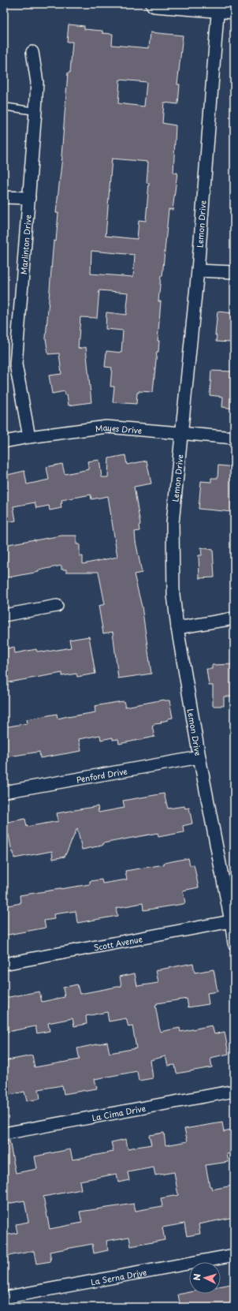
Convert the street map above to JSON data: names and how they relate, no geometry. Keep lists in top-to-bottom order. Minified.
{"streets":{"street":["Lemon Drive","Marlinton Drive","Mayes Drive","Penford Drive","Scott Avenue","La Cima Drive","La Serna Drive"]},"crossings":[["Lemon Drive","Mayes Drive"],["Lemon Drive","Penford Drive"],["Lemon Drive","Scott Avenue"],["Marlinton Drive","Mayes Drive"]],"north":"left"}
